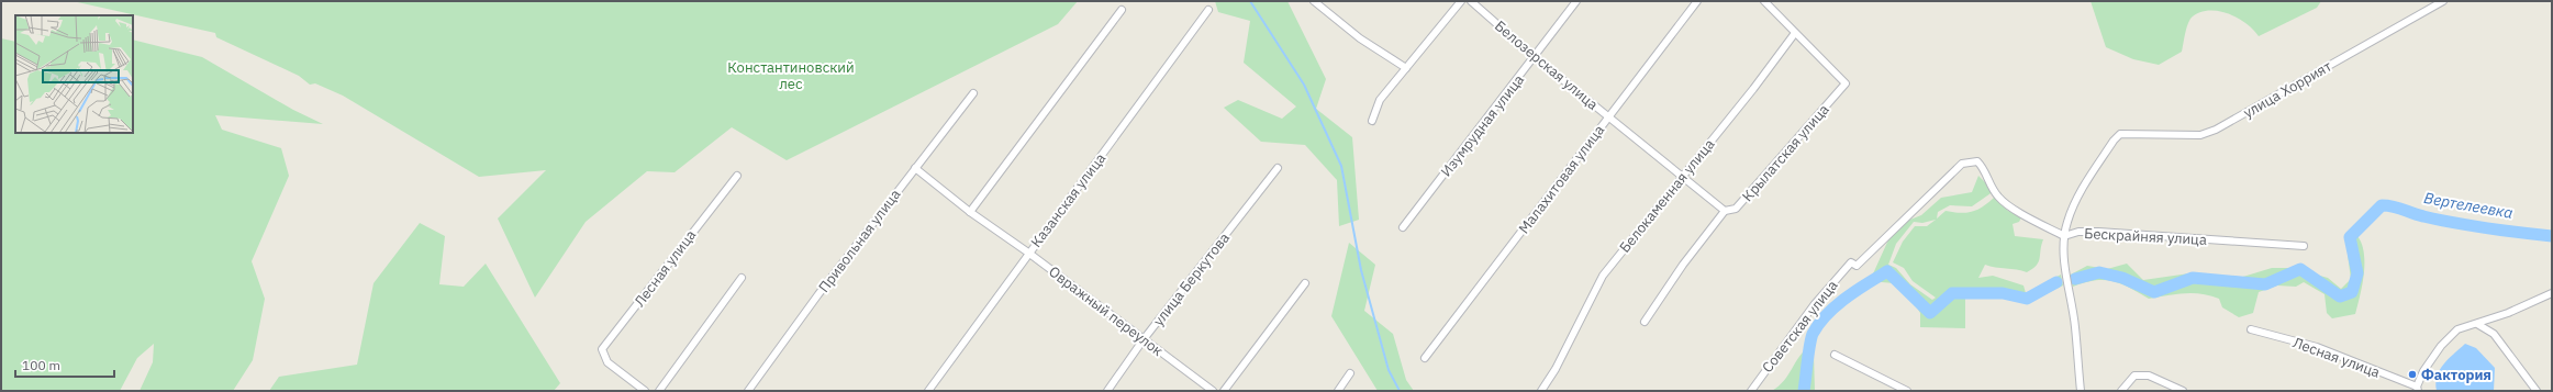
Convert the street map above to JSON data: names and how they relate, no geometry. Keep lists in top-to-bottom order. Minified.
{"streets":{"street":["Белозерская улица","улица Хоррият","Изумрудная улица","Крылатская улица","Малахитовая улица","Белокаменная улица","Казанская улица","Бескрайняя улица","Привольная улица","Лесная улица","улица Беркутова","Овражный переулок","Советская улица"]},"crossings":[["Белозерская улица","Изумрудная улица"],["Белозерская улица","Крылатская улица"],["Белозерская улица","Малахитовая улица"],["Белозерская улица","Белокаменная улица"],["улица Хоррият","Бескрайняя улица"],["Крылатская улица","Белокаменная улица"],["Казанская улица","Овражный переулок"],["Бескрайняя улица","Советская улица"],["Привольная улица","Овражный переулок"],["улица Беркутова","Овражный переулок"]],"water":["Вертелеевка"],"parks":["Константиновский лес"],"places":["Фактория"],"scale_bar":"100 m"}
